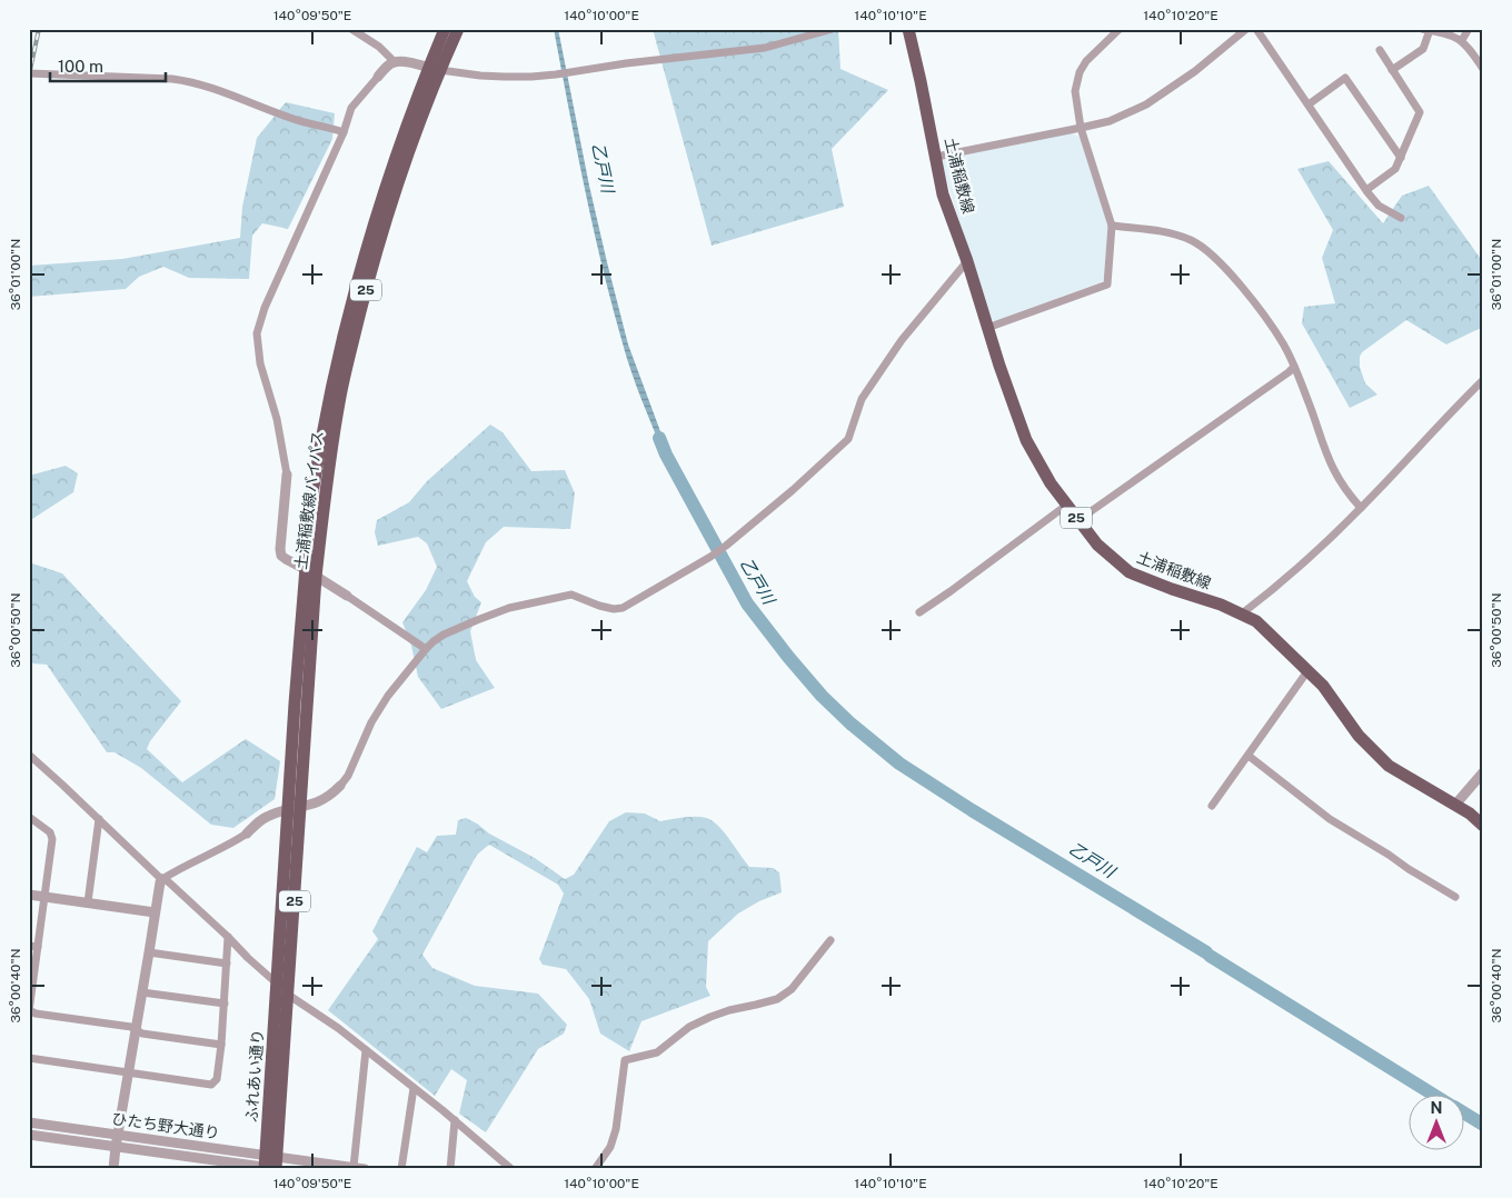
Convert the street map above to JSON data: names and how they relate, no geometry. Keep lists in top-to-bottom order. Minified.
{"streets":{"main road":["土浦稲敷線","25","土浦稲敷線バイパス","ふれあい通り"],"street":["ひたち野大通り"]},"crossings":[["土浦稲敷線バイパス","ふれあい通り"],["ふれあい通り","ひたち野大通り"]],"water":["乙戸川"],"scale_bar":"100 m","north":"top","coordinates":["140°09'50\"E","140°10'00\"E","140°10'10\"E","140°10'20\"E","36°01'00\"N","36°00'50\"N","36°00'40\"N"]}
